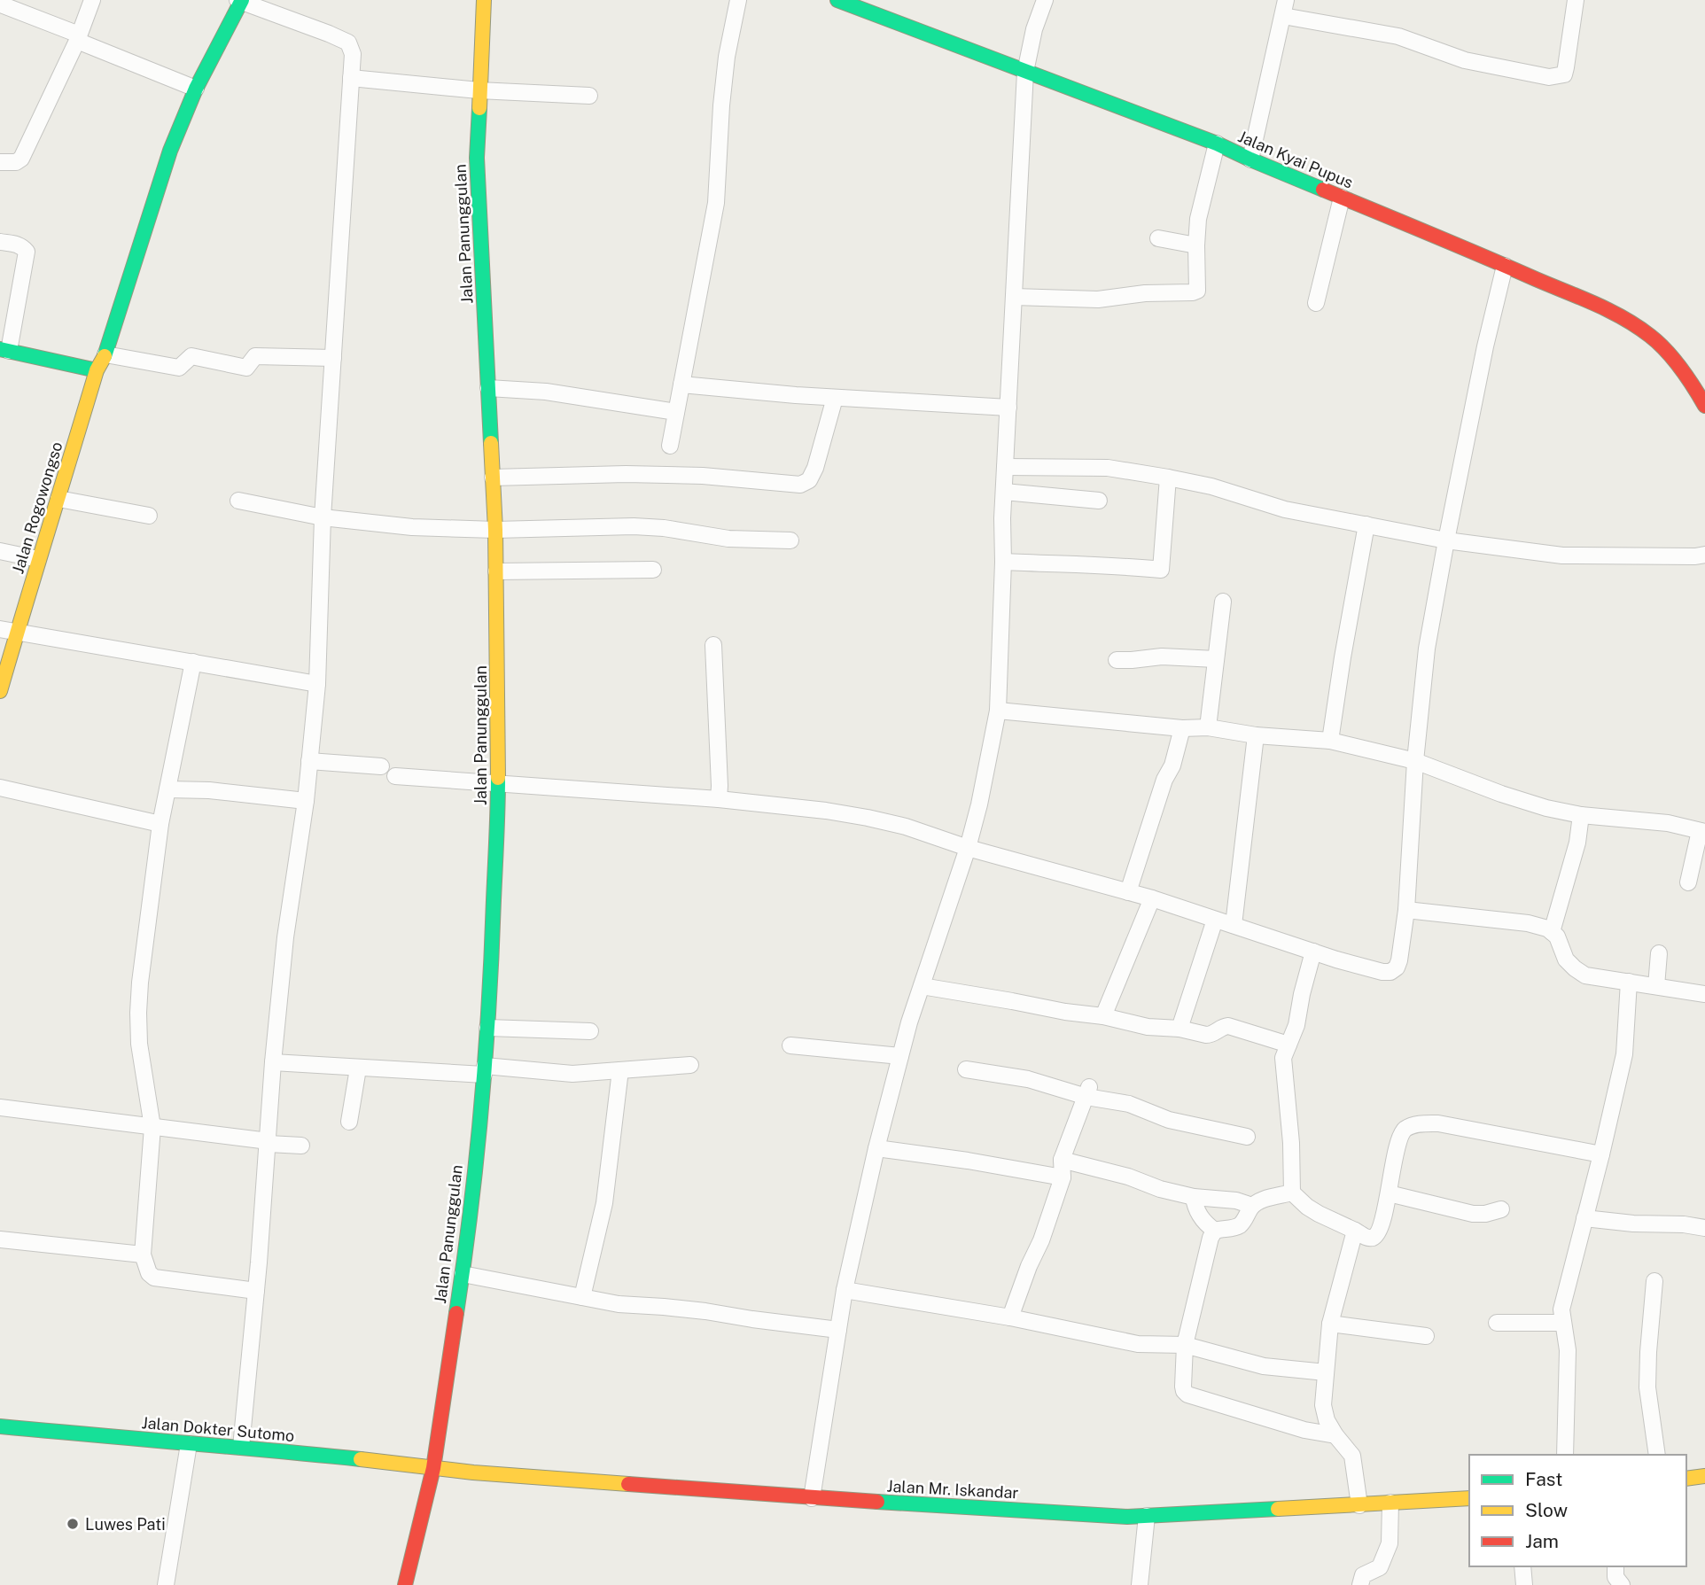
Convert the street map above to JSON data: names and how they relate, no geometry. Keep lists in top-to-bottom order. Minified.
{"streets":{"main road":["Jalan Kyai Pupus","Jalan Panunggulan","Jalan Rogowongso","Jalan Dokter Sutomo","Jalan Mr. Iskandar"]},"crossings":[["Jalan Panunggulan","Jalan Dokter Sutomo"],["Jalan Panunggulan","Jalan Mr. Iskandar"],["Jalan Dokter Sutomo","Jalan Mr. Iskandar"]],"places":["Luwes Pati"],"legend":["Fast","Slow","Jam"]}
